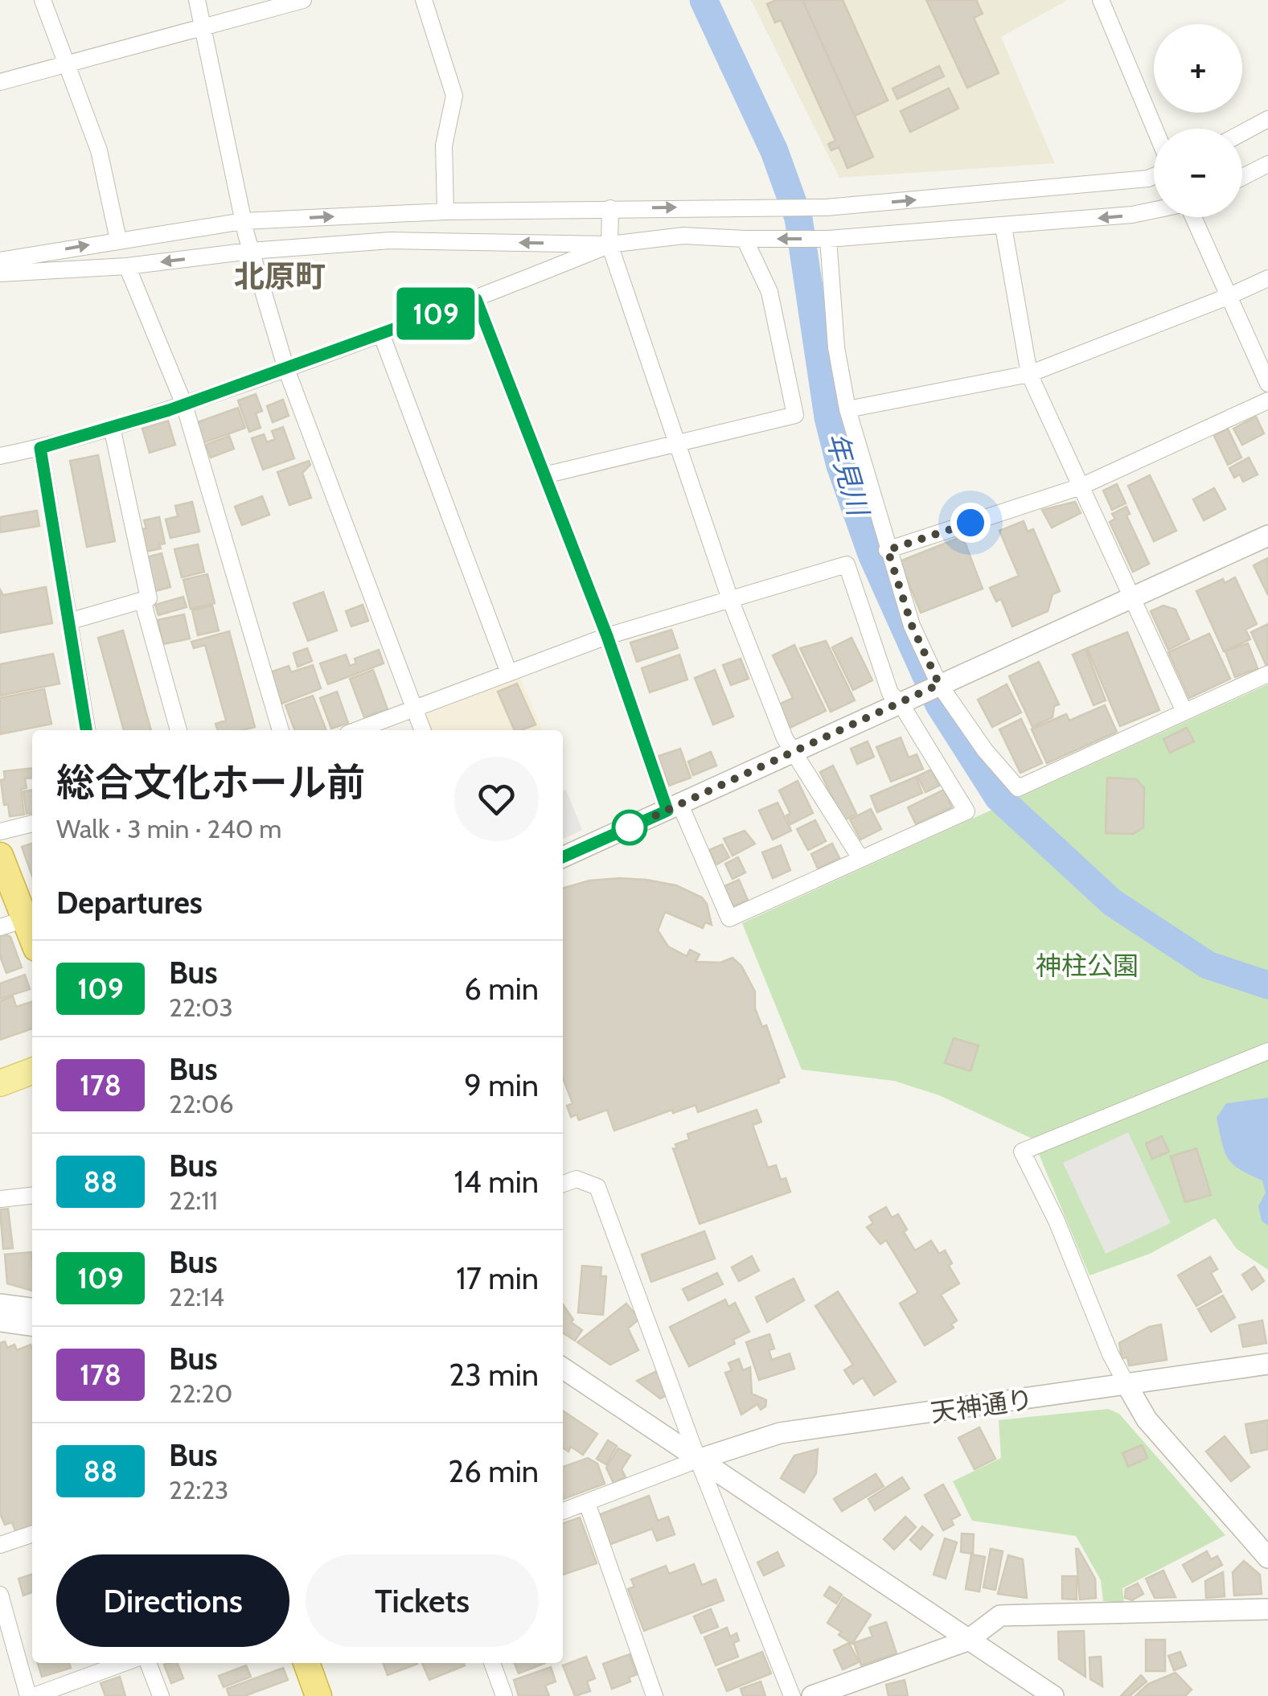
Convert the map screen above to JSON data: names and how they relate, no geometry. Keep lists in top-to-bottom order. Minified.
{"streets":{"street":["天神通り"]},"districts":["北原町"],"water":["年見川"],"parks":["神柱公園"],"lines":["bus line 109"],"page":{"on_map":"109","map_buttons":["+","−"],"heading":[["総合文化ホール前","Walk · 3 min · 240 m"],"Departures"],"list":[{"mark":"109","name":"Bus","note":"22:03","value":"6 min"},{"mark":"178","name":"Bus","note":"22:06","value":"9 min"},{"mark":"88","name":"Bus","note":"22:11","value":"14 min"},{"mark":"109","name":"Bus","note":"22:14","value":"17 min"},{"mark":"178","name":"Bus","note":"22:20","value":"23 min"},{"mark":"88","name":"Bus","note":"22:23","value":"26 min"}],"buttons":["Directions","Tickets"]}}
